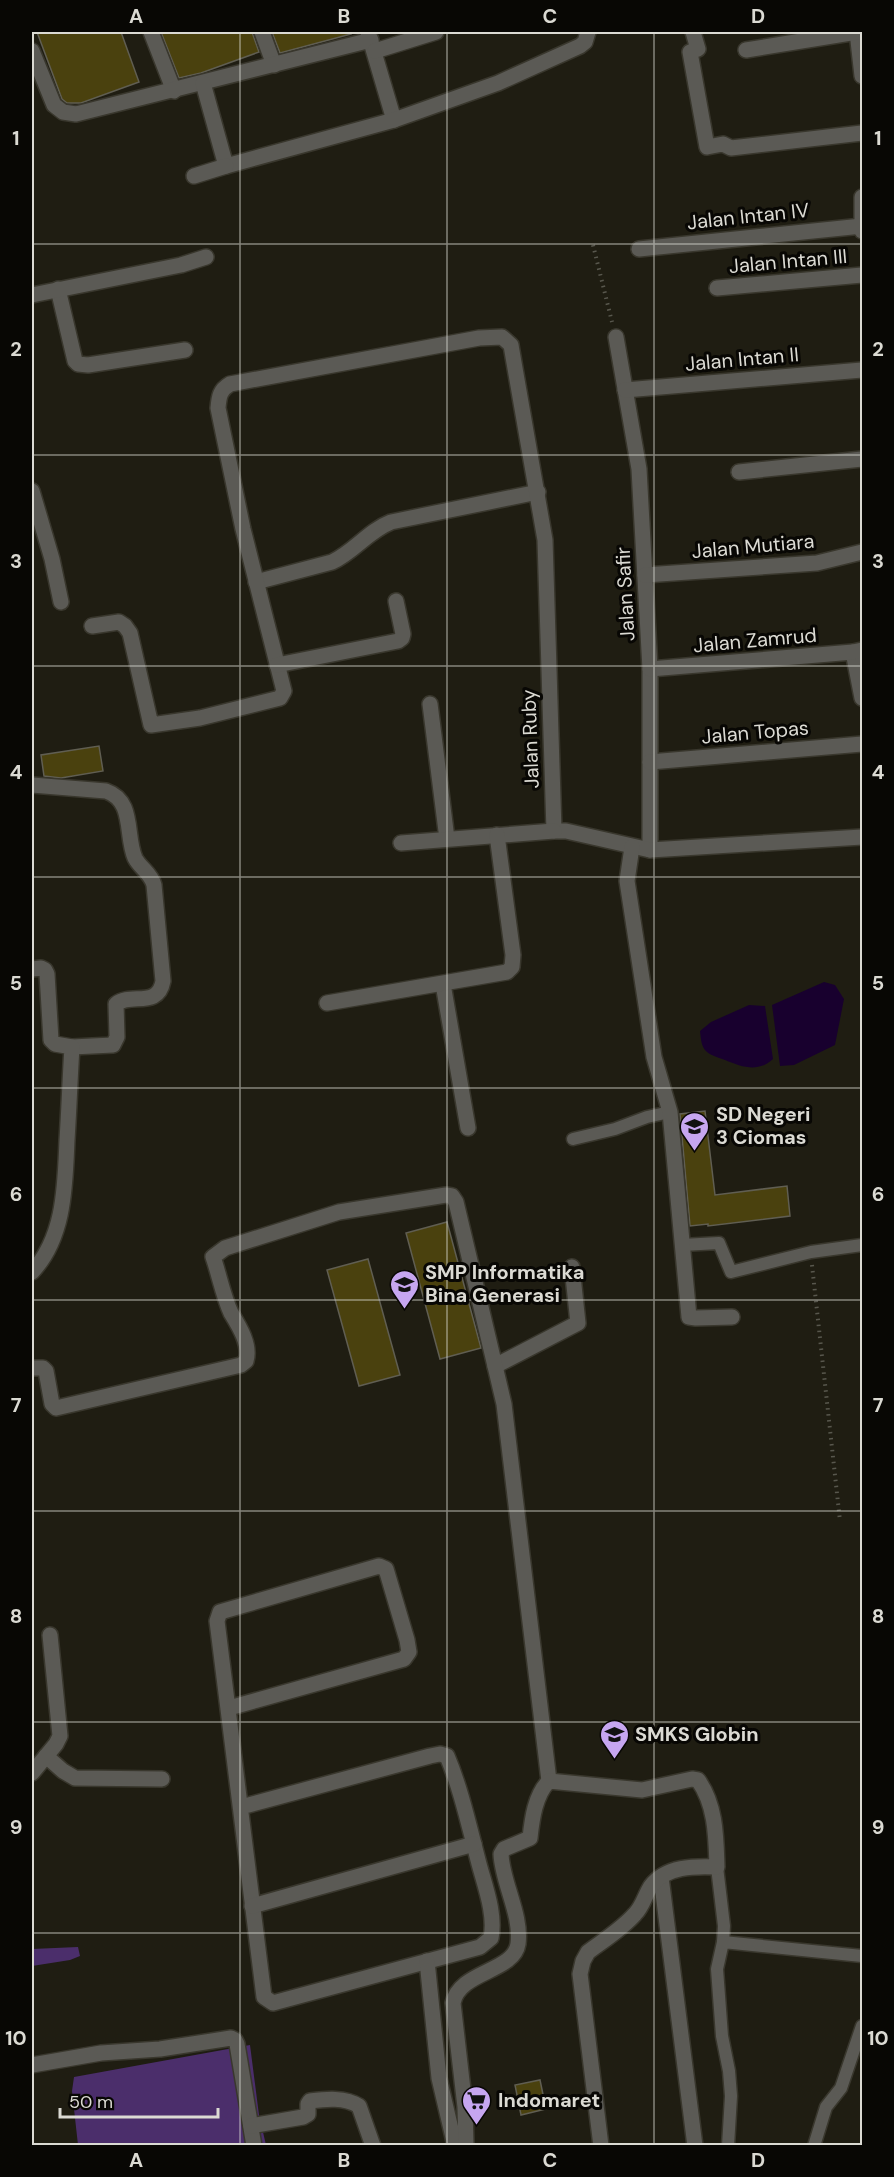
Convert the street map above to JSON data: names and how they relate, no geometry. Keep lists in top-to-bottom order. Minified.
{"streets":{"street":["Jalan Intan IV","Jalan Intan III","Jalan Intan II","Jalan Mutiara","Jalan Safir","Jalan Zamrud","Jalan Topas","Jalan Ruby"]},"crossings":[["Jalan Intan II","Jalan Safir"],["Jalan Mutiara","Jalan Safir"],["Jalan Safir","Jalan Zamrud"],["Jalan Safir","Jalan Topas"]],"places":{"school or university":["SD Negeri 3 Ciomas","SMP Informatika Bina Generasi","SMKS Globin"],"supermarket":["Indomaret"]},"scale_bar":"50 m","grid":{"columns":["A","B","C","D"],"rows":["1","2","3","4","5","6","7","8","9","10"]}}
